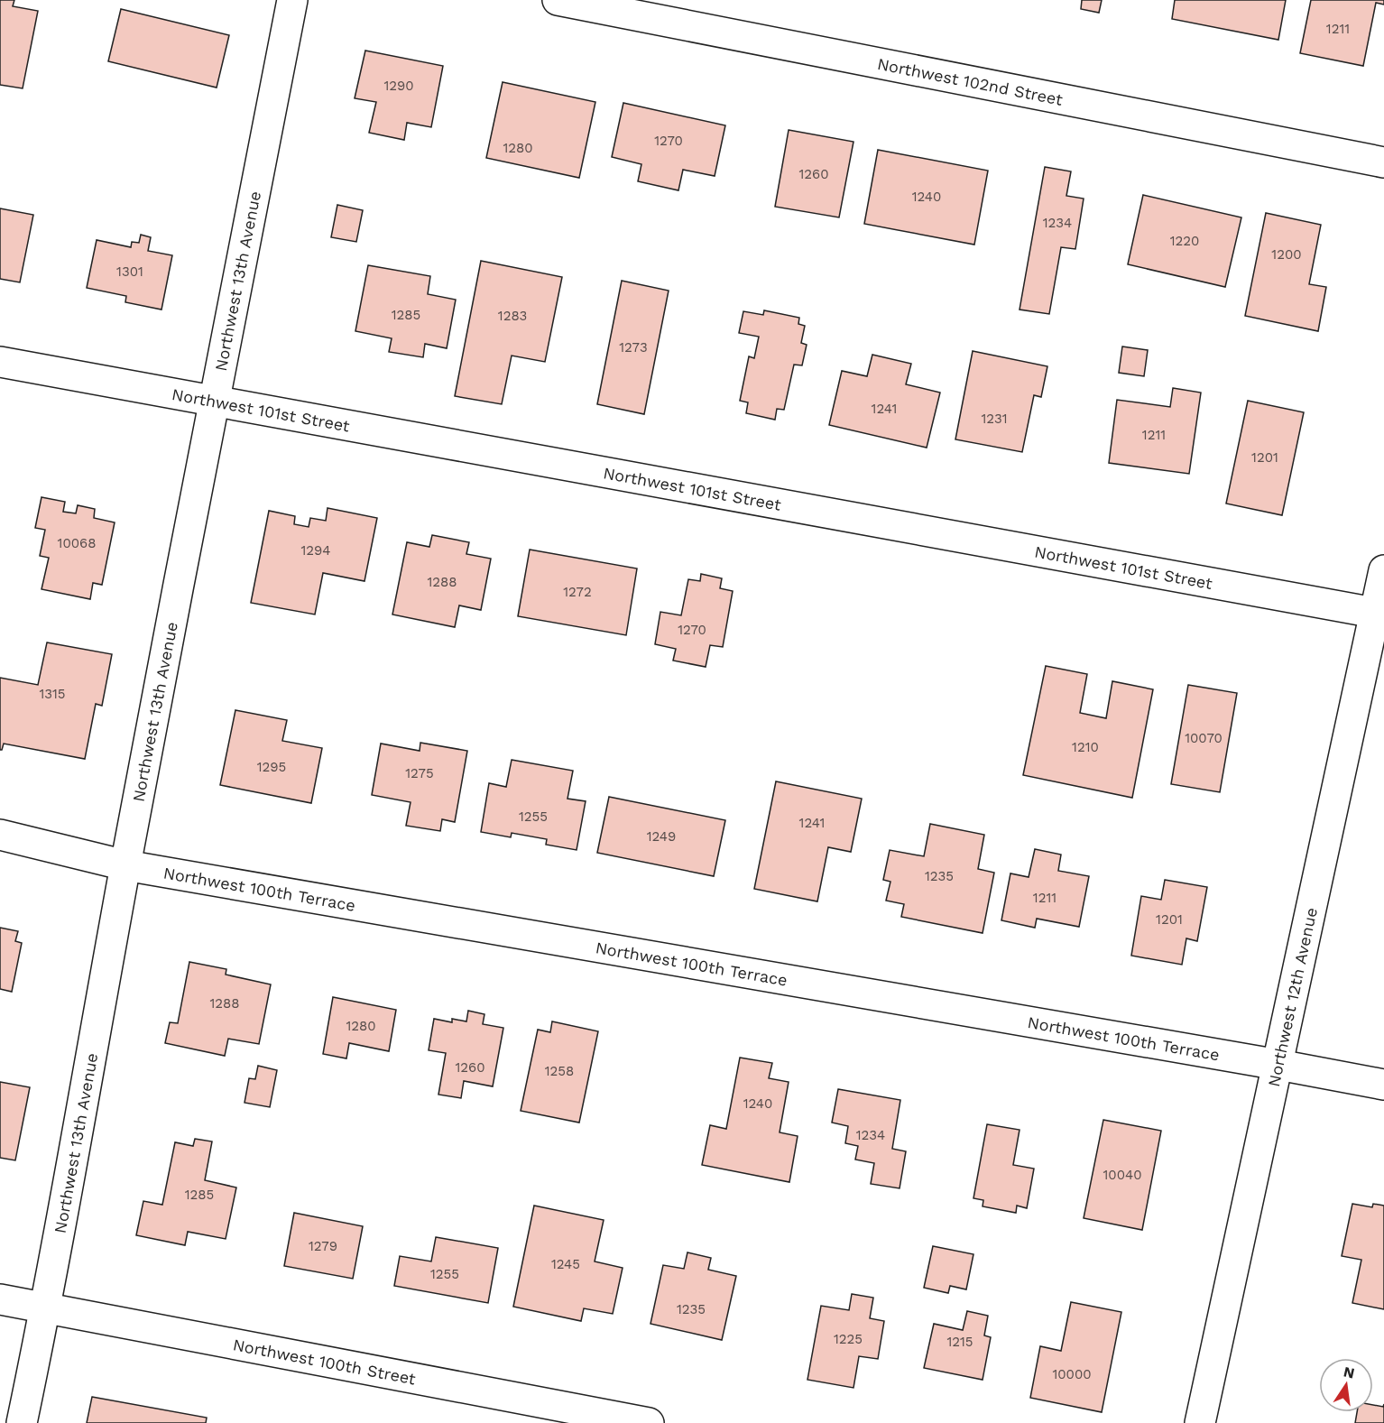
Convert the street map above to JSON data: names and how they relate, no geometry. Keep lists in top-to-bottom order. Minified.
{"streets":{"street":["Northwest 102nd Street","Northwest 13th Avenue","Northwest 101st Street","Northwest 100th Terrace","Northwest 12th Avenue","Northwest 100th Street"]},"crossings":[["Northwest 13th Avenue","Northwest 101st Street"],["Northwest 13th Avenue","Northwest 100th Terrace"],["Northwest 13th Avenue","Northwest 100th Street"],["Northwest 101st Street","Northwest 12th Avenue"],["Northwest 100th Terrace","Northwest 12th Avenue"]],"house_numbers":["1211","1290","1270","1280","1260","1240","1234","1220","1200","1301","1285","1283","1273","1241","1231","1211","1201","10068","1294","1288","1272","1270","1315","10070","1210","1295","1275","1255","1241","1249","1235","1211","1201","1288","1280","1260","1258","1240","1234","10040","1285","1279","1245","1255","1235","1225","1215","10000"],"north":"top"}
